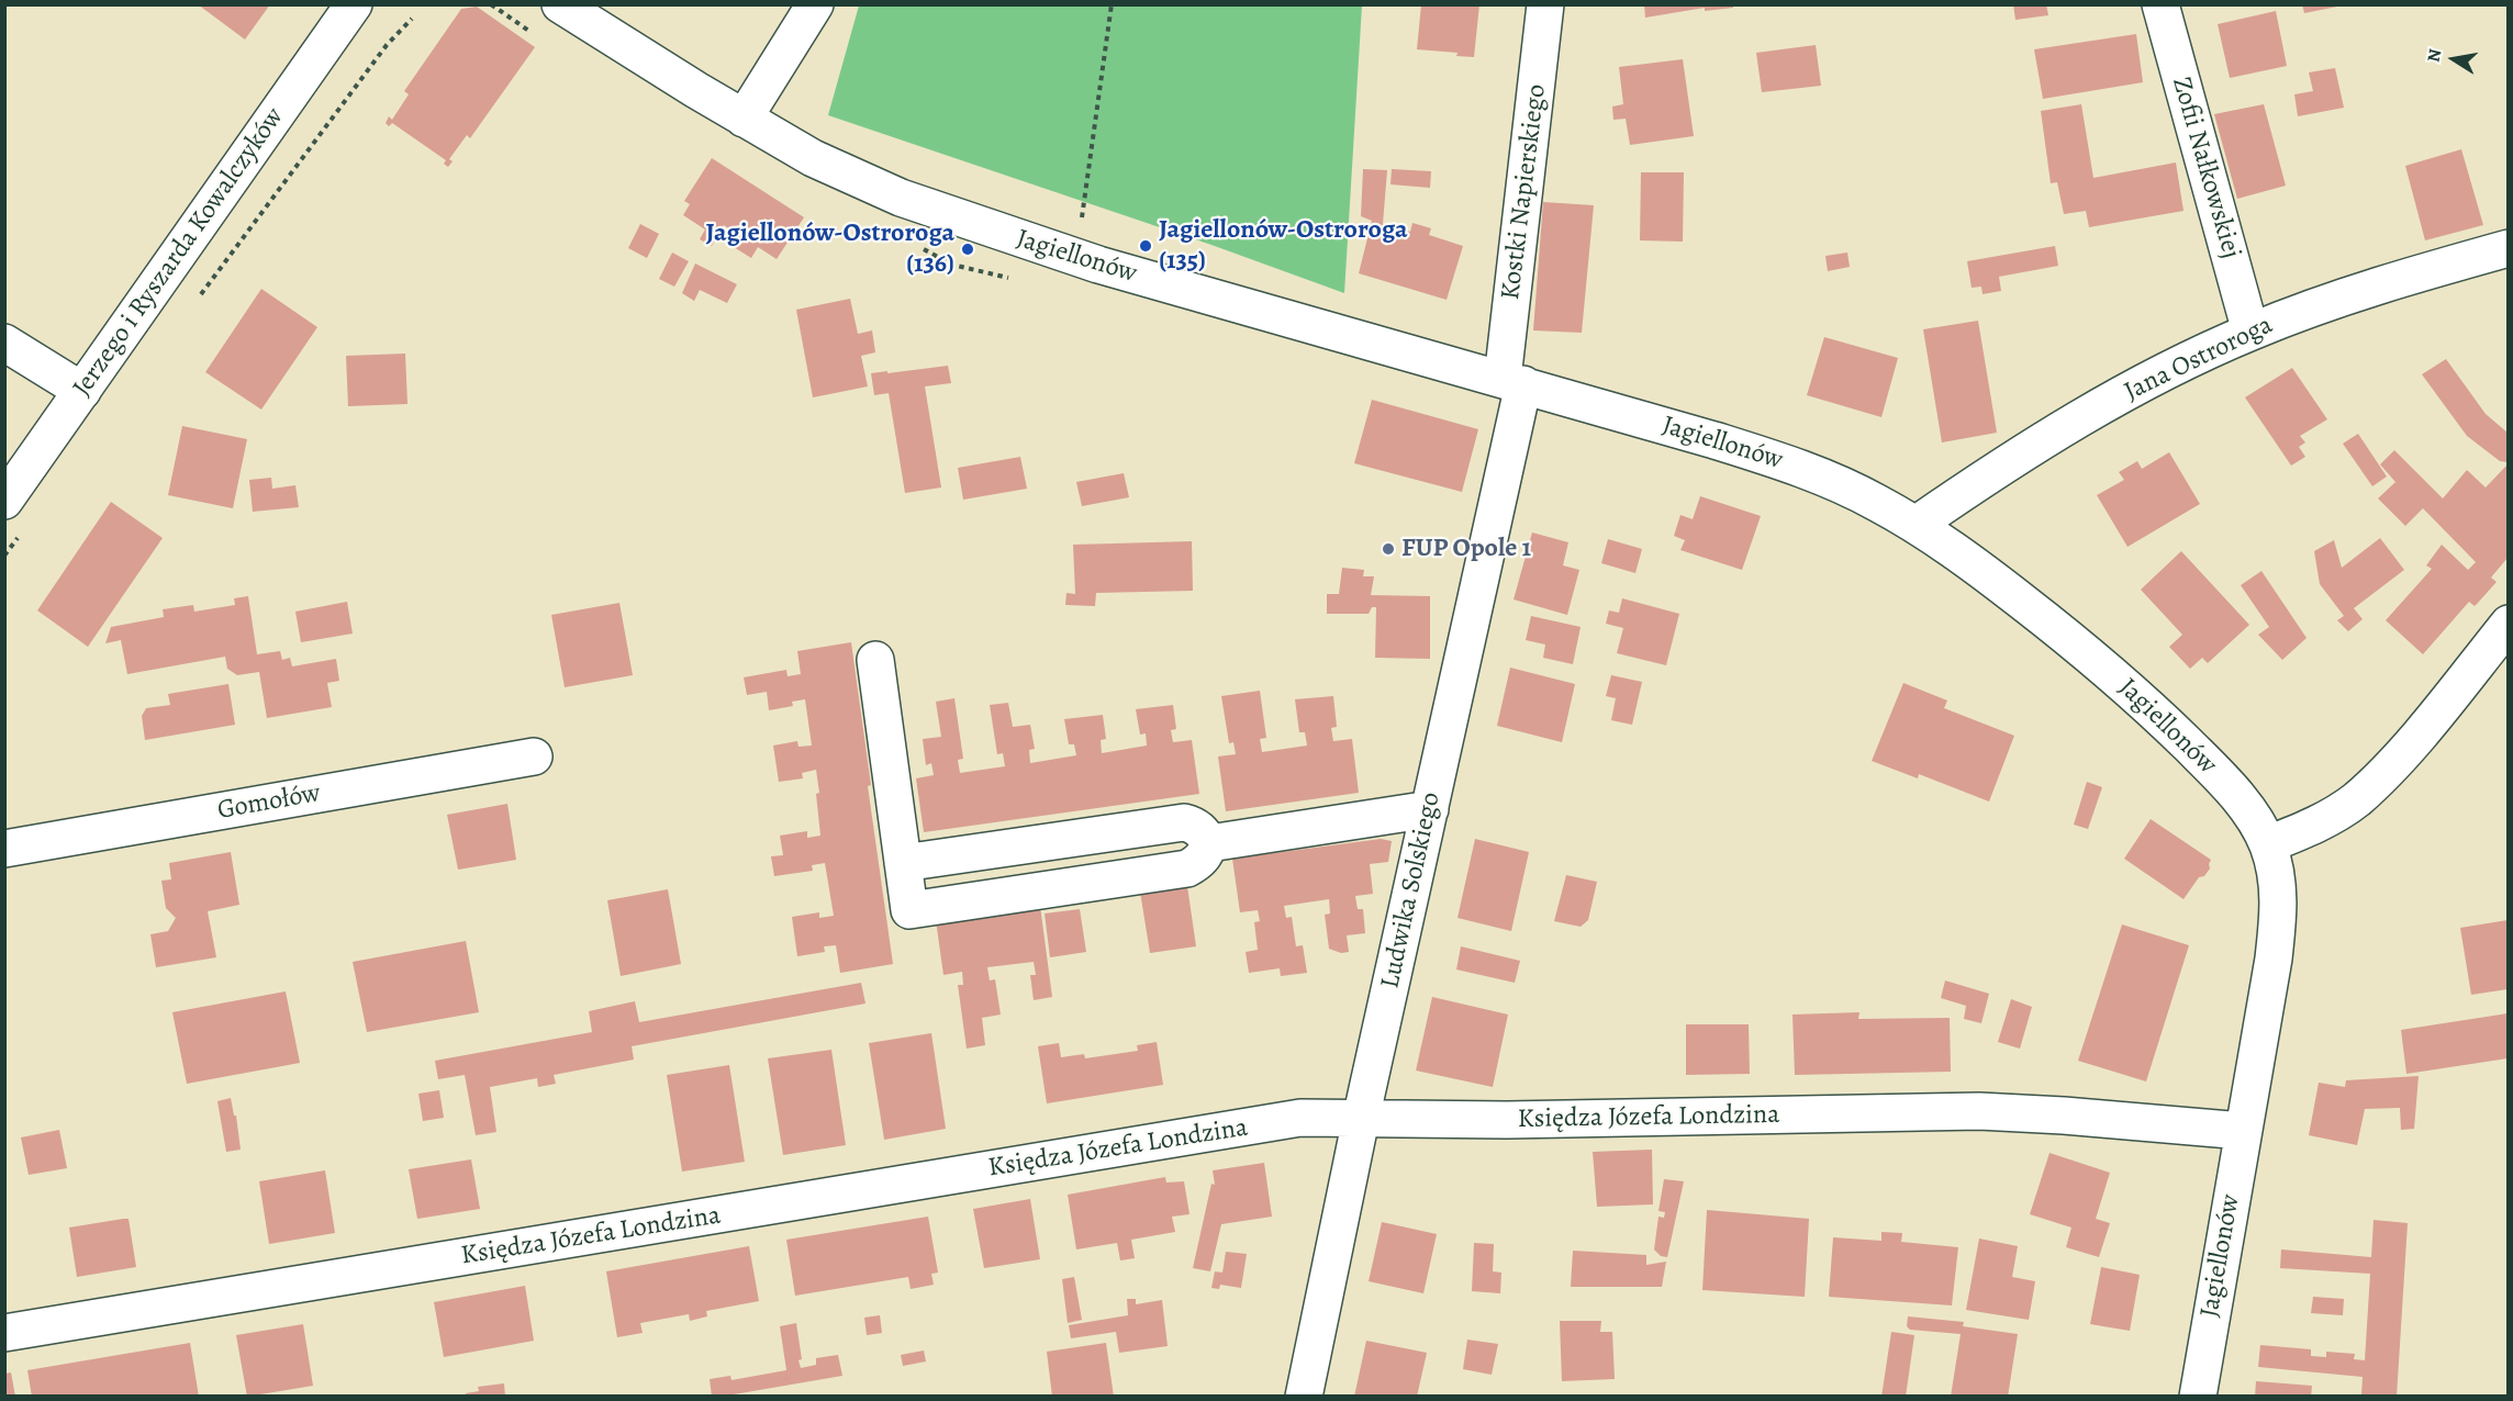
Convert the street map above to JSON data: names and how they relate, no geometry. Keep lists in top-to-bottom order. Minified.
{"streets":{"street":["Zofii Nałkowskiej","Kostki Napierskiego","Jerzego i Ryszarda Kowalczyków","Jagiellonów","Jana Ostroroga","Gomołów","Ludwika Solskiego","Księdza Józefa Londzina"]},"crossings":[["Zofii Nałkowskiej","Jana Ostroroga"],["Kostki Napierskiego","Jagiellonów"],["Kostki Napierskiego","Ludwika Solskiego"],["Jagiellonów","Jana Ostroroga"],["Jagiellonów","Ludwika Solskiego"],["Jagiellonów","Księdza Józefa Londzina"],["Ludwika Solskiego","Księdza Józefa Londzina"]],"places":["Jagiellonów-Ostroroga (135)","Jagiellonów-Ostroroga (136)","FUP Opole 1"],"north":"left"}
